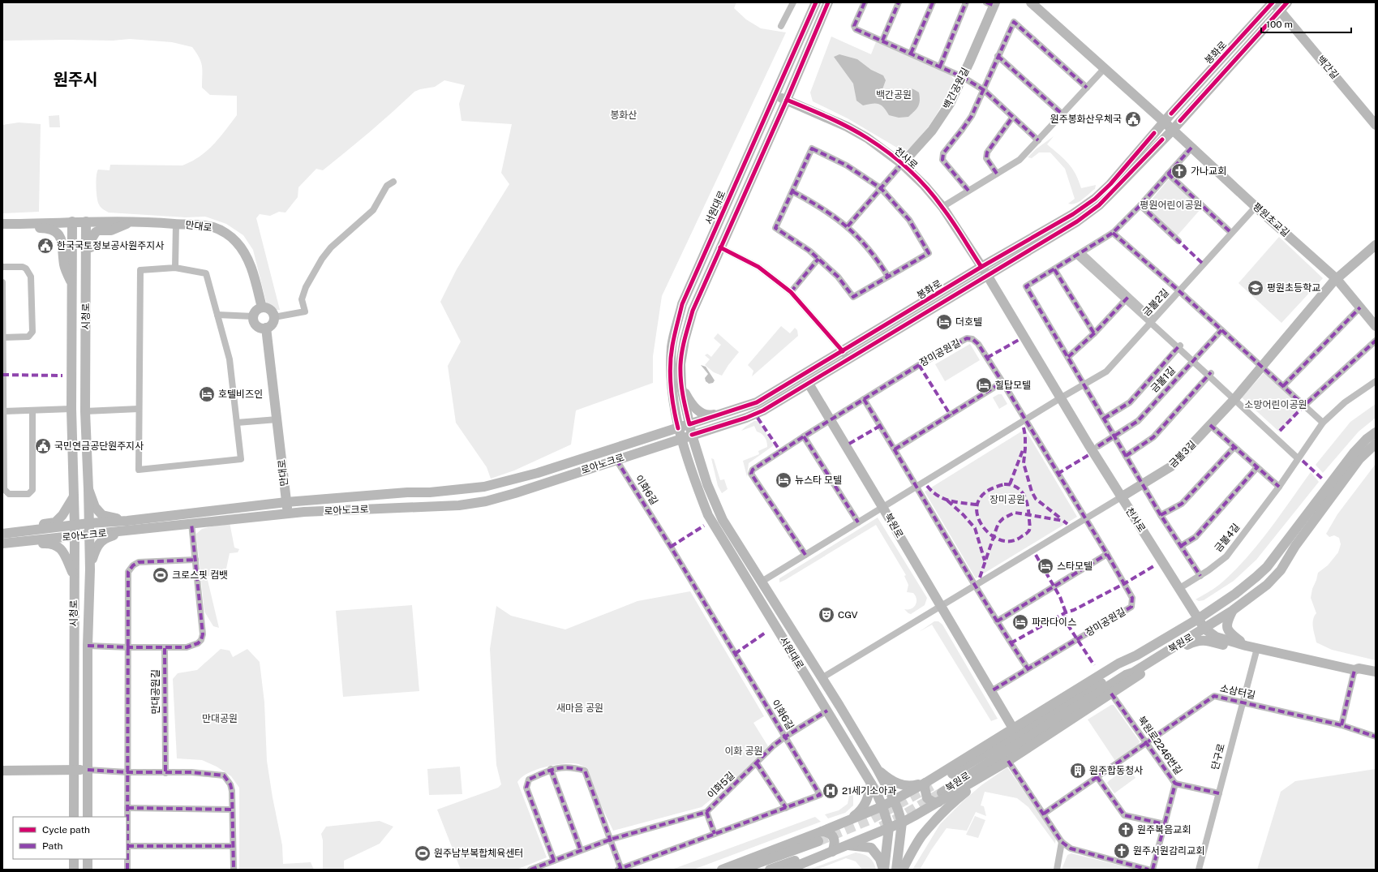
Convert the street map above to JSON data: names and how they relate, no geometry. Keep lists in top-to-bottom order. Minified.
{"streets":{"street":["봉화로","백간길","백간공원길","천사로","서원대로","평원초교길","만대로","금불2길","시청로","장미공원길","금불1길","금불3길","로아노크로","이화6길","북원로","금불4길","만대공원길","소삼터길","북원로2246번길","단구로","이화5길"]},"crossings":[["봉화로","백간길"],["봉화로","천사로"],["봉화로","서원대로"],["봉화로","평원초교길"],["봉화로","로아노크로"],["백간공원길","천사로"],["천사로","서원대로"],["천사로","금불2길"],["천사로","금불3길"],["천사로","북원로"],["천사로","금불4길"],["천사로","단구로"],["서원대로","로아노크로"],["서원대로","북원로"],["서원대로","이화5길"],["평원초교길","금불2길"],["평원초교길","금불3길"],["만대로","시청로"],["만대로","로아노크로"],["시청로","로아노크로"],["장미공원길","북원로"],["로아노크로","이화6길"],["이화6길","이화5길"],["북원로","북원로2246번길"],["소삼터길","북원로2246번길"],["소삼터길","단구로"]],"districts":["원주시"],"parks":["백간공원","봉화산","평원어린이공원","소망어린이공원","장미공원","새마음 공원","만대공원","이화 공원"],"places":{"public building":["원주봉화산우체국","한국국토정보공사원주지사","국민연금공단원주지사"],"church":["가나교회","원주복음교회","원주서원감리교회"],"school or university":["평원초등학교"],"hotel":["더호텔","힐탑모텔","호텔비즈인","뉴스타 모텔","스타모텔","파라다이스"],"sports":["크로스핏 컴뱃","원주남부복합체육센터"],"theatre":["CGV"],"building":["원주합동청사"],"hospital":["21세기소아과"]},"legend":["Cycle path","Path"],"scale_bar":"100 m"}
